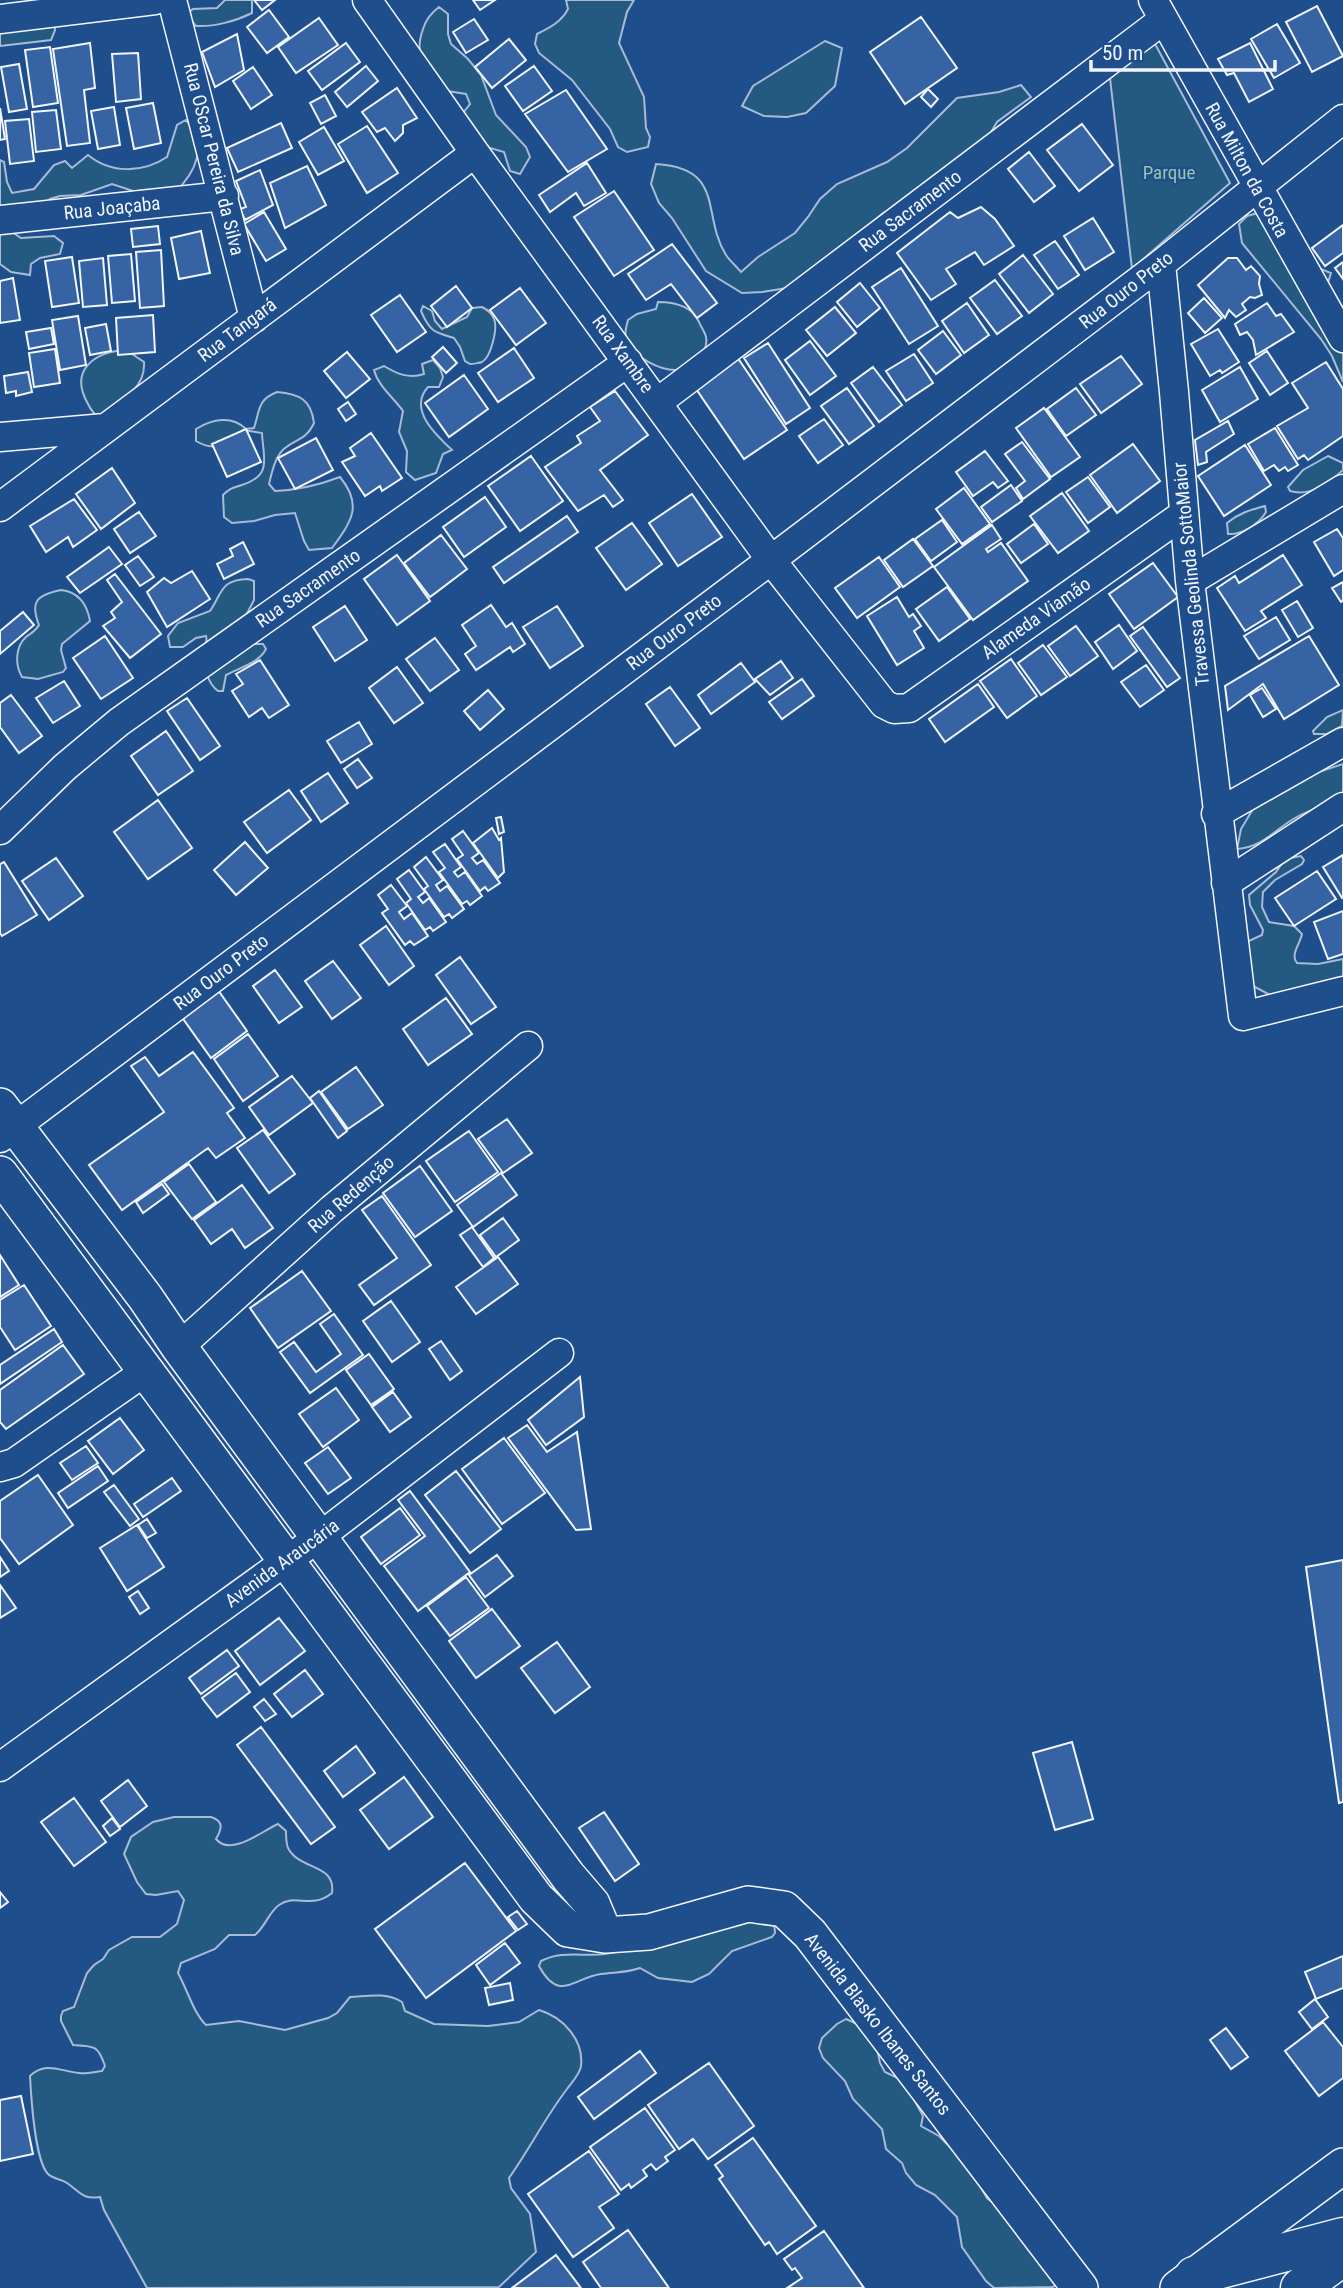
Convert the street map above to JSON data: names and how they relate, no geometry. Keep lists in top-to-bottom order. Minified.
{"streets":{"main road":["Avenida Blasko Ibanes Santos"],"street":["Rua OScar Pereira da Silva","Rua Milton da Costa","Rua Joaçaba","Rua Sacramento","Rua Ouro Preto","Rua Tangará","Rua Xambre","Travessa Geolinda SottoMaior","Alameda Viamão","Rua Redenção","Avenida Araucária"]},"crossings":[["Rua OScar Pereira da Silva","Rua Joaçaba"],["Rua OScar Pereira da Silva","Rua Tangará"],["Rua Milton da Costa","Rua Sacramento"],["Rua Milton da Costa","Rua Ouro Preto"],["Rua Sacramento","Rua Xambre"],["Rua Ouro Preto","Rua Xambre"],["Rua Ouro Preto","Travessa Geolinda SottoMaior"],["Rua Tangará","Rua Xambre"],["Rua Xambre","Alameda Viamão"],["Travessa Geolinda SottoMaior","Alameda Viamão"],["Avenida Araucária","Avenida Blasko Ibanes Santos"]],"parks":["Parque"],"scale_bar":"50 m"}
